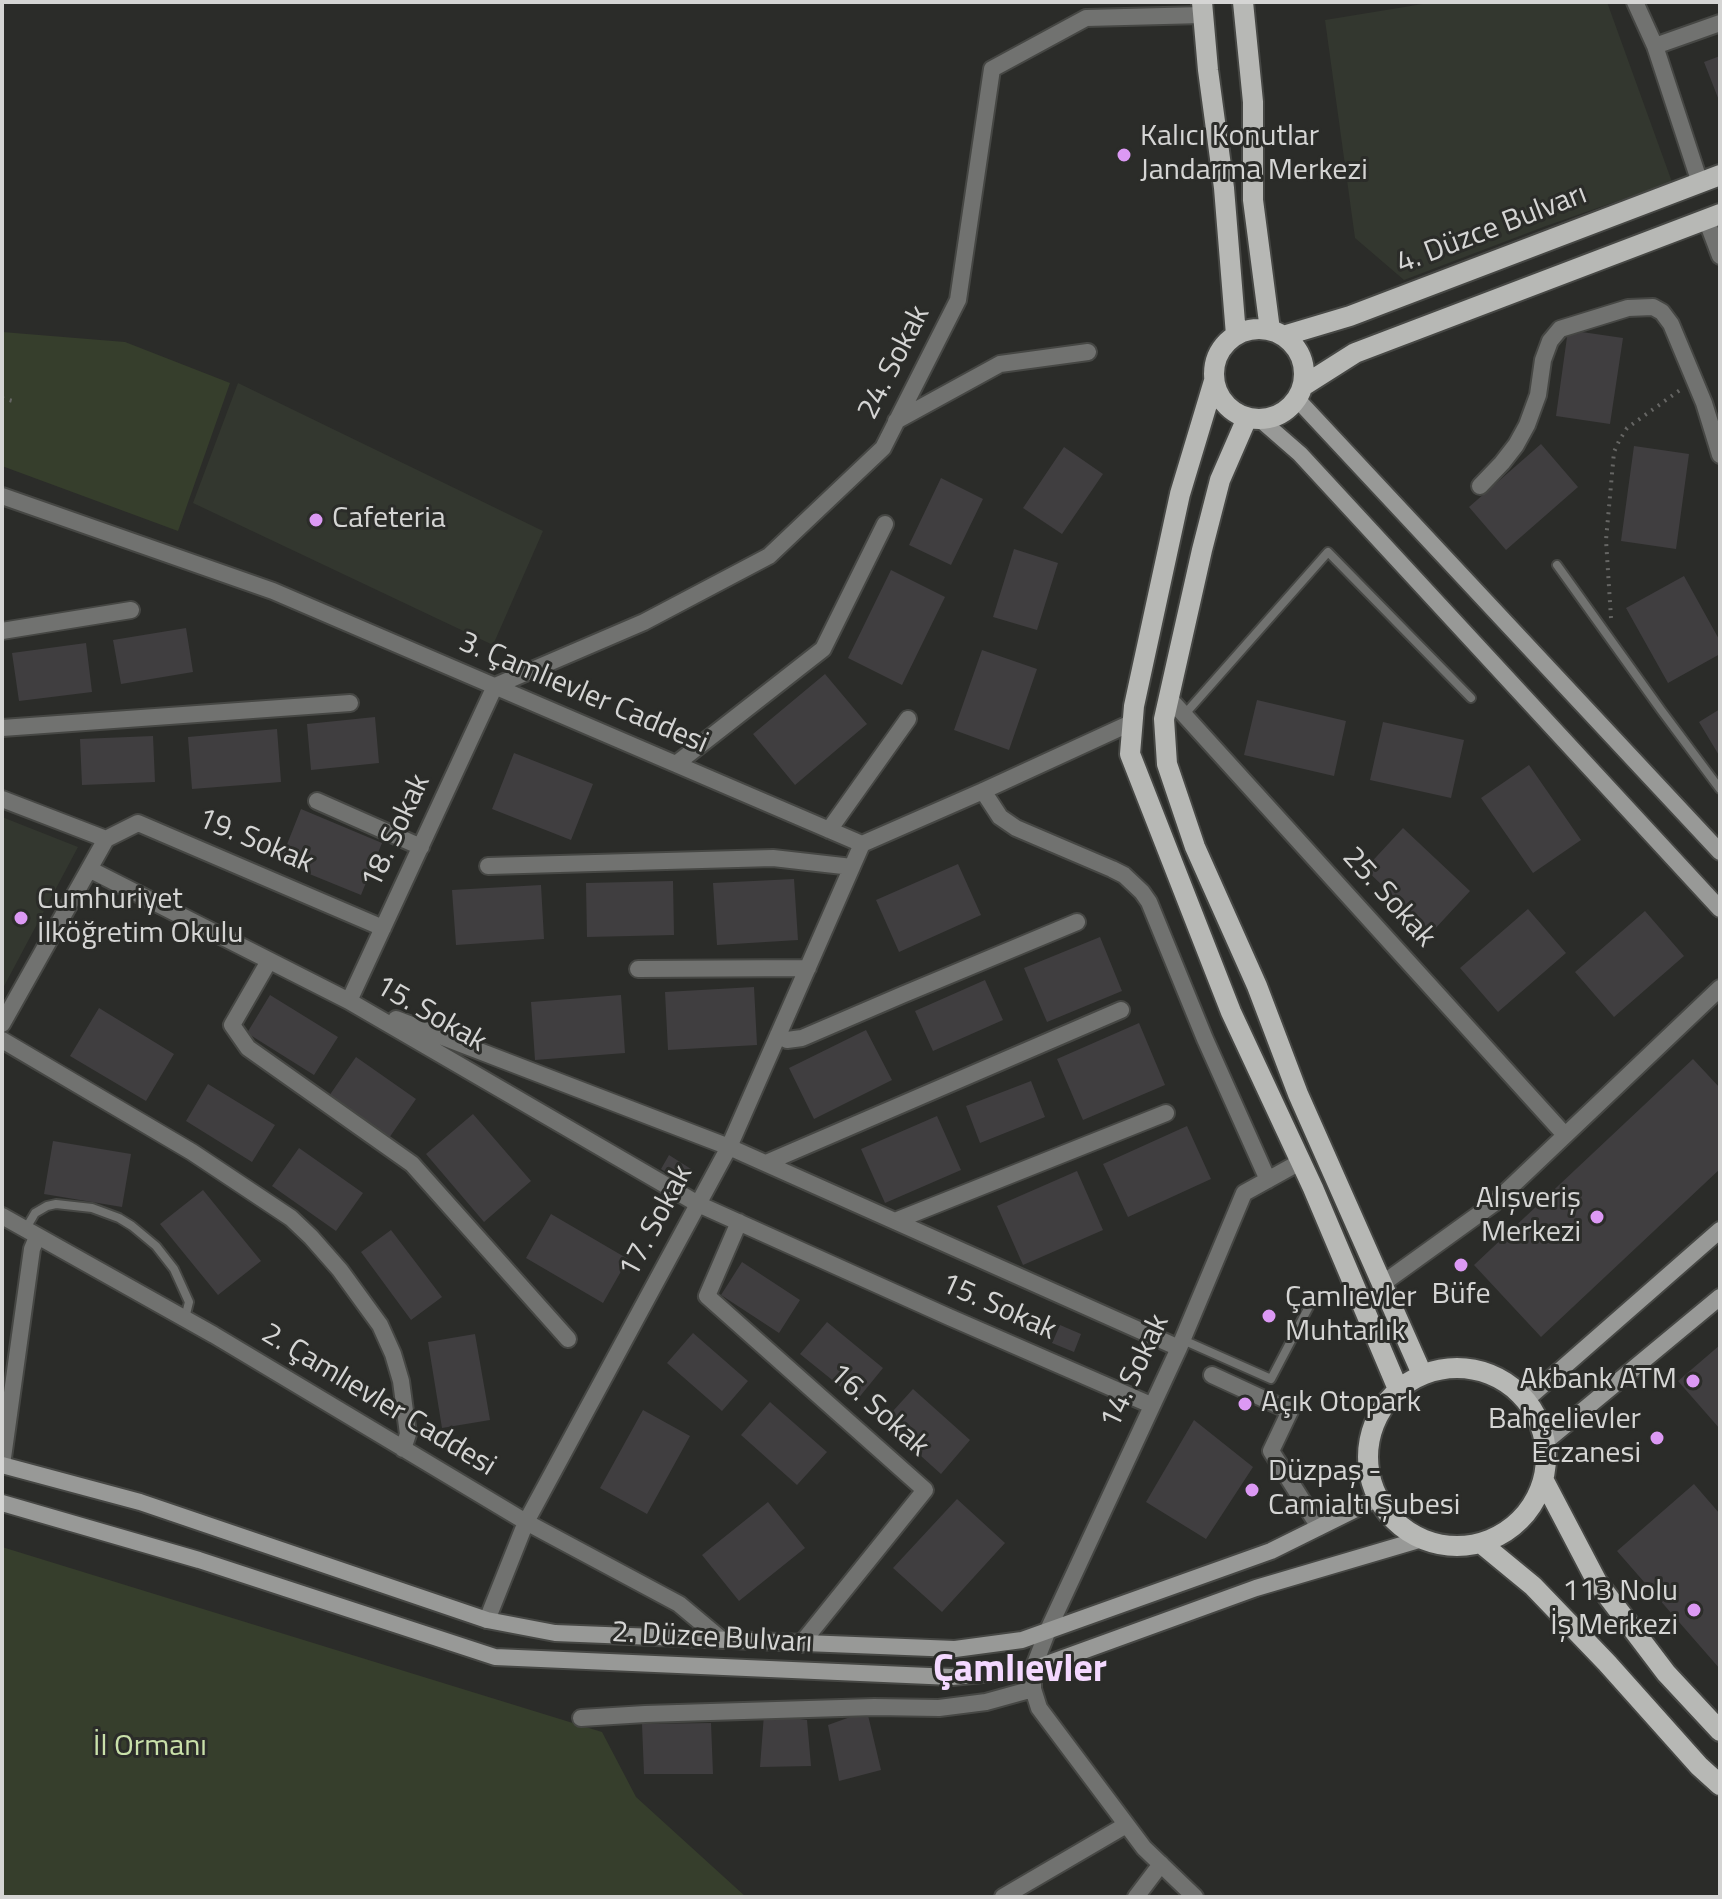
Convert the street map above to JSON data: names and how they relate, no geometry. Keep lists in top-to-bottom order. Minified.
{"streets":{"main road":["4. Düzce Bulvarı"],"street":["24. Sokak","3. Çamlıevler Caddesi","18. Sokak","19. Sokak","25. Sokak","15. Sokak","17. Sokak","14. Sokak","2. Çamlıevler Caddesi","16. Sokak","2. Düzce Bulvarı"]},"crossings":[["24. Sokak","3. Çamlıevler Caddesi"],["24. Sokak","18. Sokak"],["3. Çamlıevler Caddesi","18. Sokak"],["3. Çamlıevler Caddesi","17. Sokak"],["18. Sokak","19. Sokak"],["18. Sokak","15. Sokak"],["15. Sokak","17. Sokak"],["15. Sokak","14. Sokak"],["15. Sokak","16. Sokak"],["17. Sokak","2. Çamlıevler Caddesi"],["17. Sokak","2. Düzce Bulvarı"],["14. Sokak","2. Düzce Bulvarı"],["2. Çamlıevler Caddesi","2. Düzce Bulvarı"],["16. Sokak","2. Düzce Bulvarı"]],"districts":["Çamlıevler"],"parks":["İl Ormanı"],"places":["Kalıcı Konutlar Jandarma Merkezi","Cafeteria","Cumhuriyet İlköğretim Okulu","Alışveriş Merkezi","Büfe","Çamlıevler Muhtarlık","Akbank ATM","Açık Otopark","Bahçelievler Eczanesi","Düzpaş - Camialtı Şubesi","113 Nolu İş Merkezi"]}
